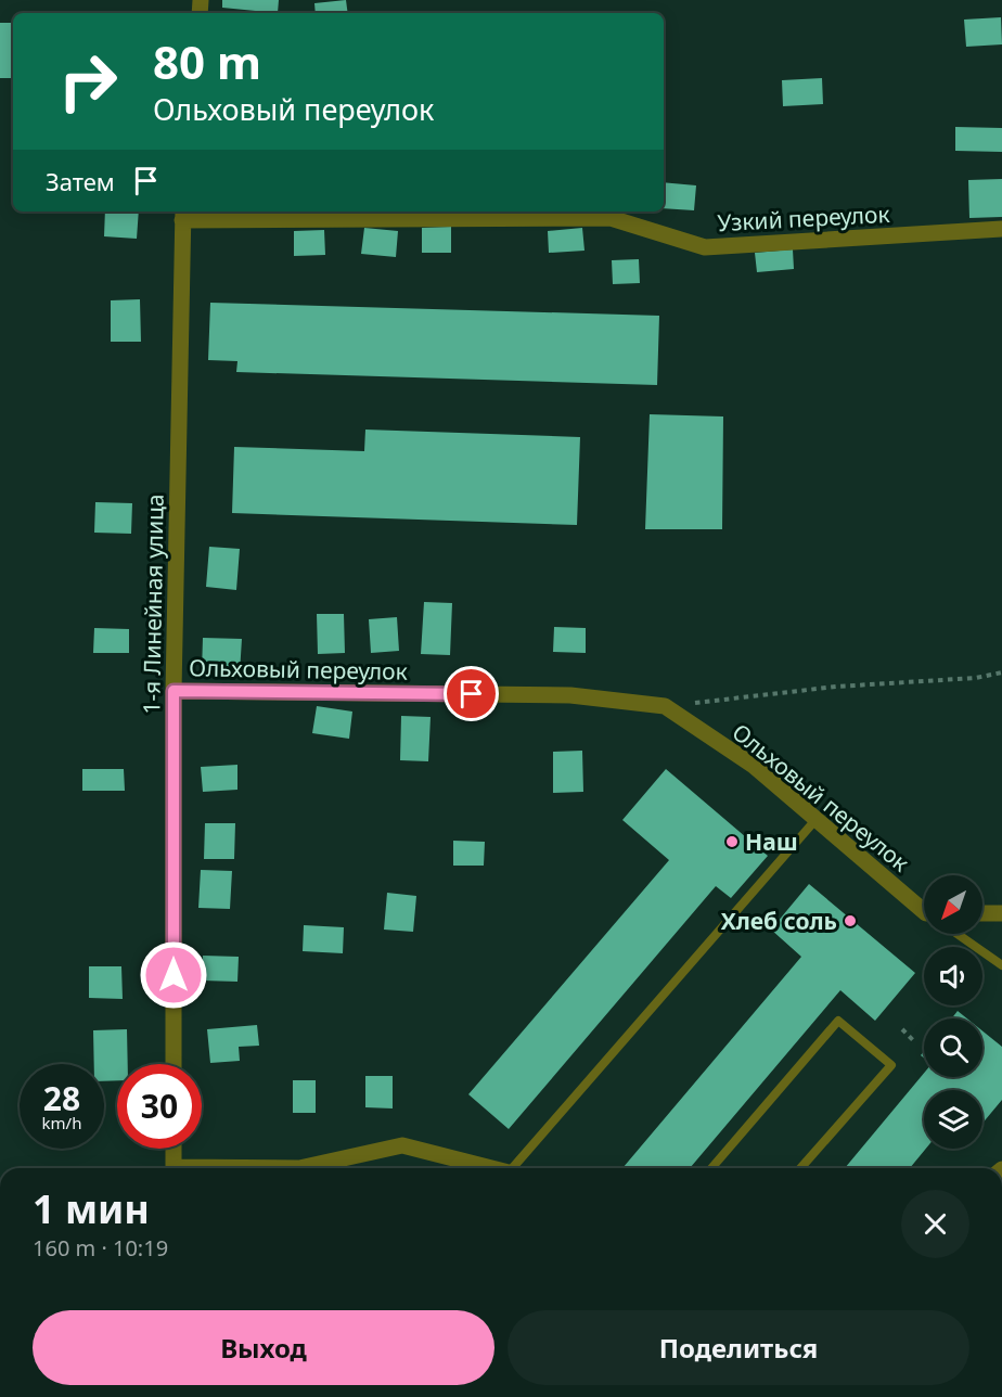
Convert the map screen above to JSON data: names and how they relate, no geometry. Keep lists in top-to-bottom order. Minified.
{"streets":{"street":["Узкий переулок","1-я Линейная улица","Ольховый переулок"]},"crossings":[["Узкий переулок","1-я Линейная улица"],["1-я Линейная улица","Ольховый переулок"]],"places":["Наш","Хлеб соль"],"north":"bottom left","page":{"turn":["80 m","Ольховый переулок"],"then":"Затем","speed":"28 km/h","limit":"30","heading":["1 мин","160 m · 10:19"],"buttons":["Выход","Поделиться"]}}
